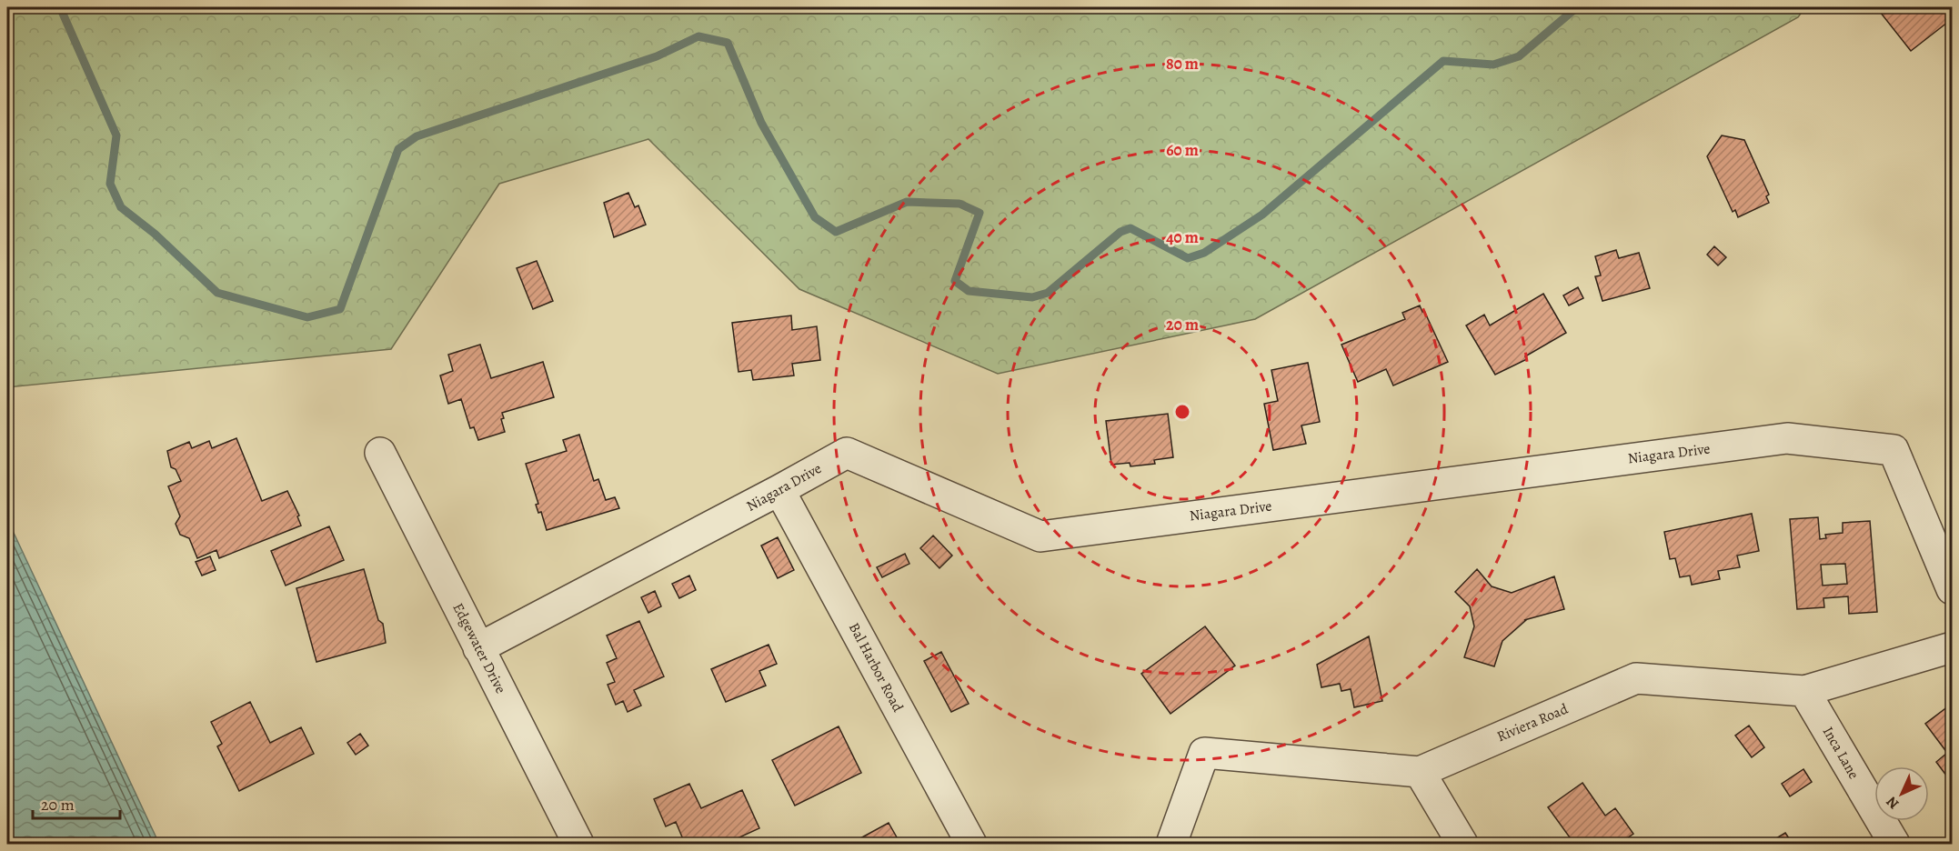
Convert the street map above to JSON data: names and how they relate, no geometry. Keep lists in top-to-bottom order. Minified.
{"streets":{"street":["Niagara Drive","Edgewater Drive","Bal Harbor Road","Riviera Road","Inca Lane"]},"crossings":[["Niagara Drive","Edgewater Drive"],["Niagara Drive","Bal Harbor Road"],["Riviera Road","Inca Lane"]],"scale_bar":"20 m","north":"bottom left","rings":["80 m","60 m","40 m","20 m"]}
